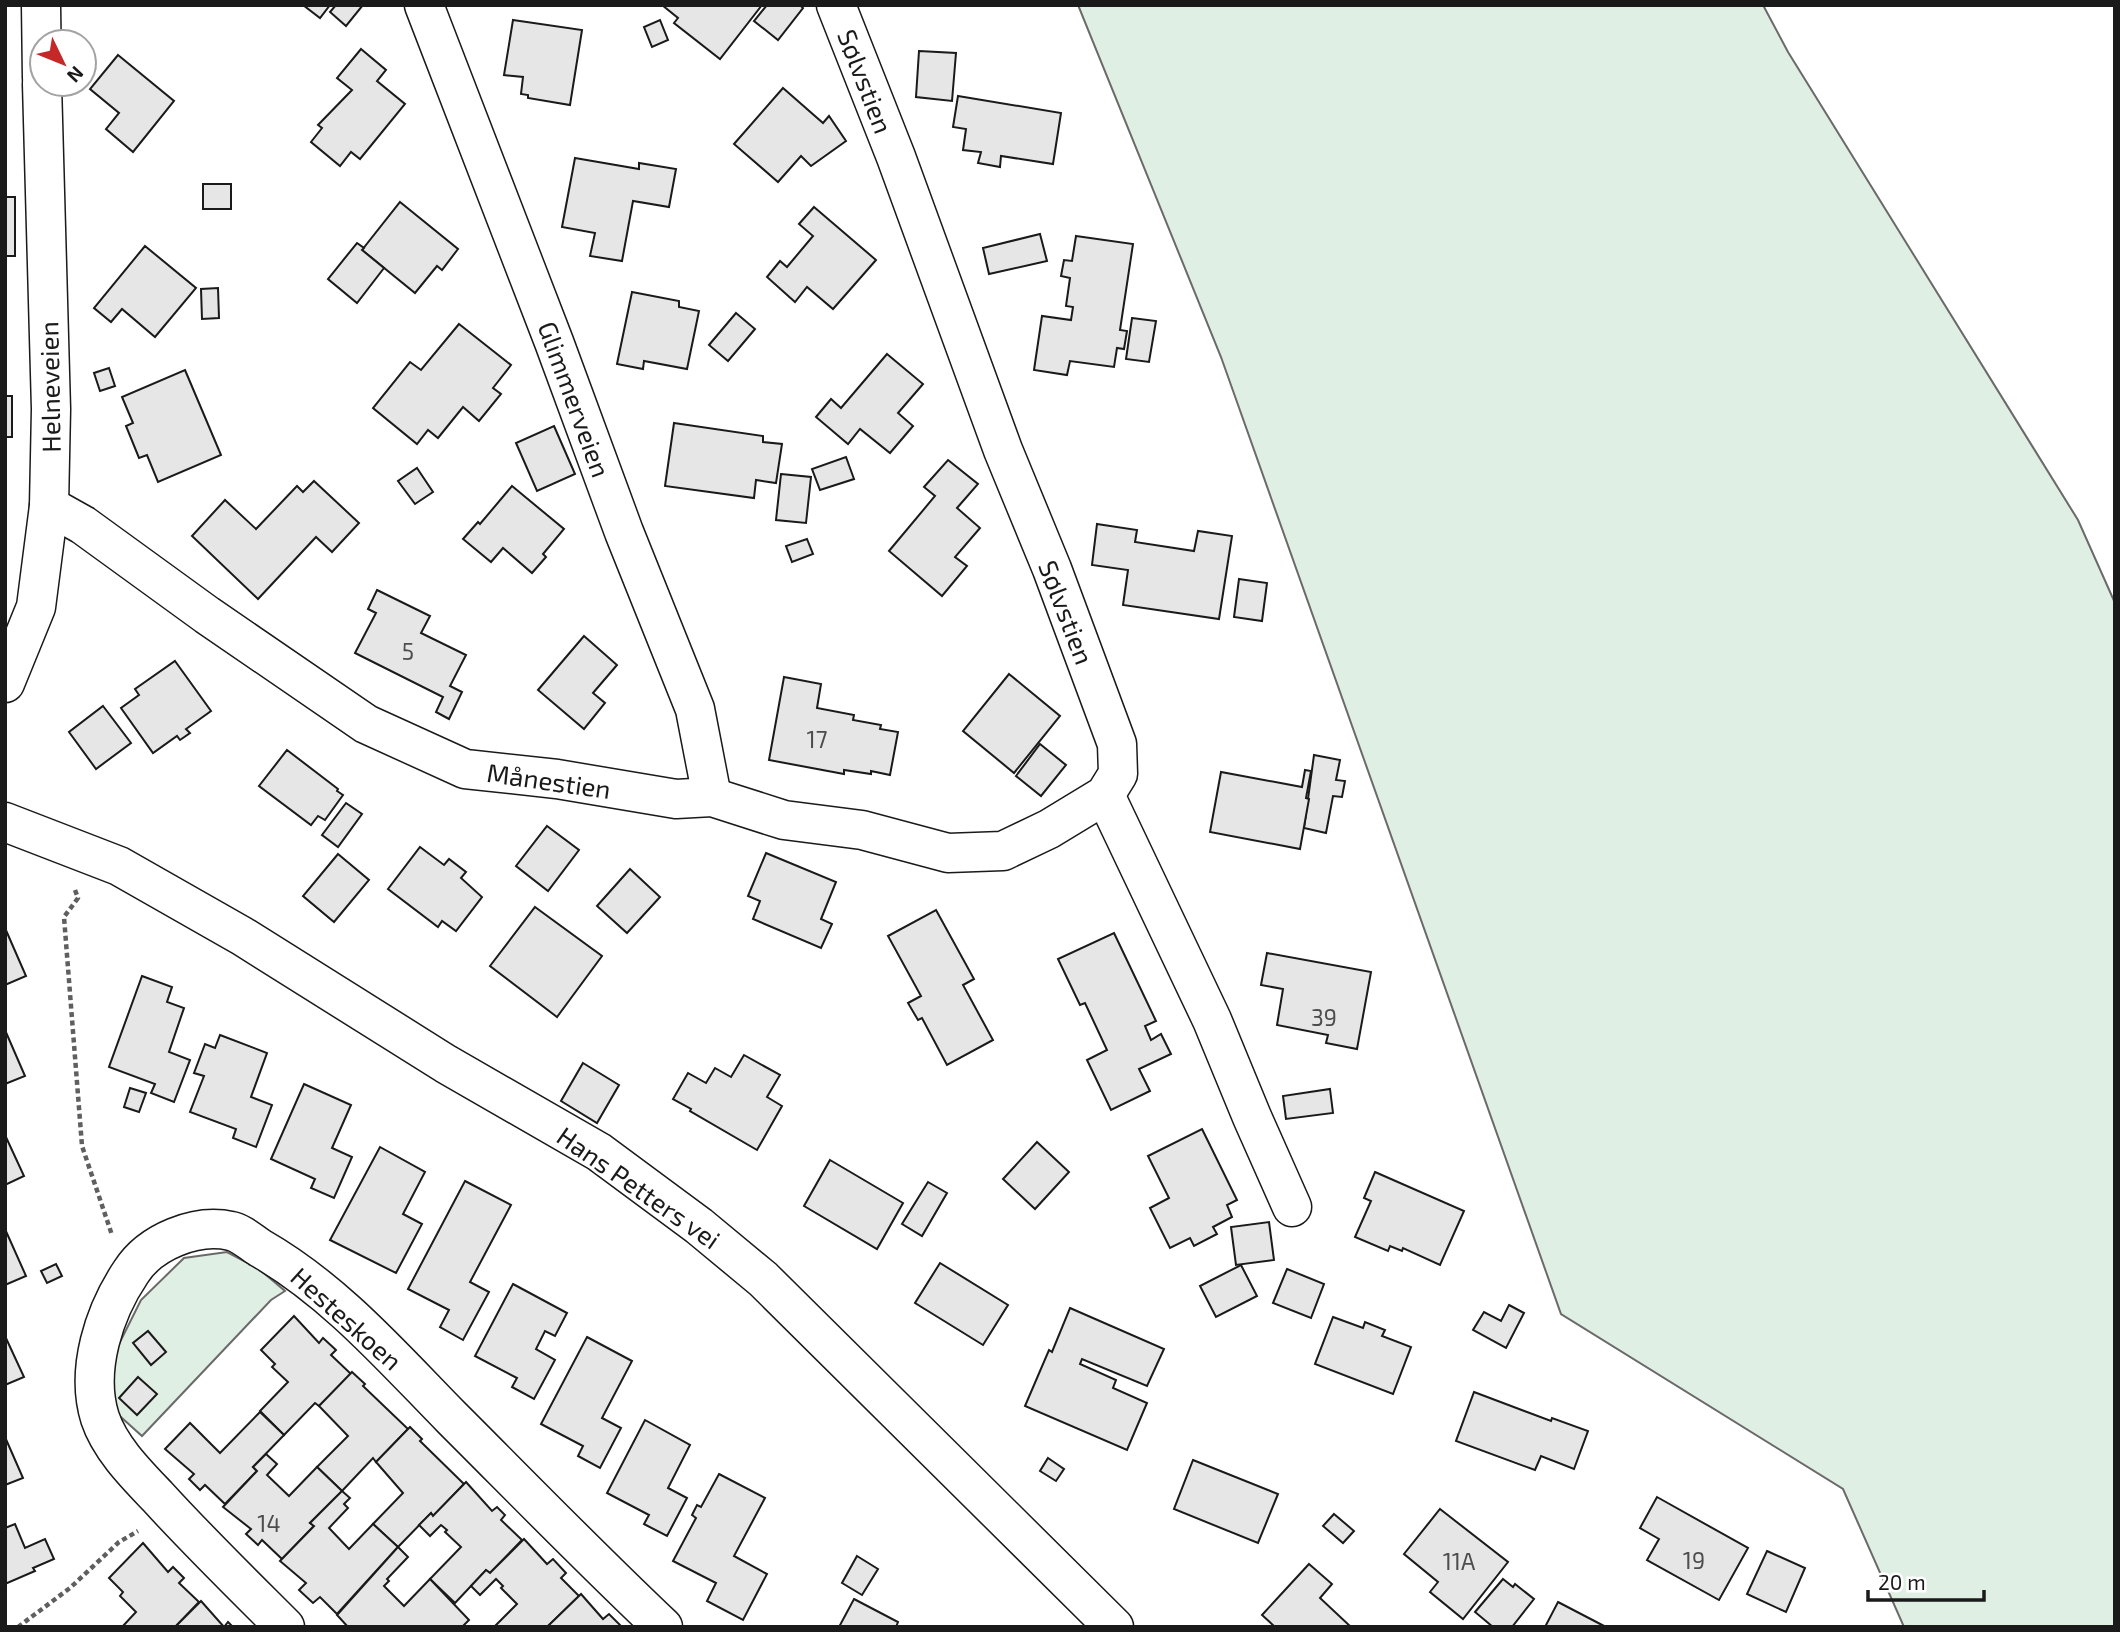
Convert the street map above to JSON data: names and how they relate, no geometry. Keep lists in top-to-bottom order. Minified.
{"streets":{"street":["Sølvstien","Helneveien","Glimmerveien","Månestien","Hans Petters vei","Hesteskoen"]},"crossings":[["Sølvstien","Månestien"],["Helneveien","Månestien"],["Glimmerveien","Månestien"]],"house_numbers":["5","17","39","14","19","11A"],"scale_bar":"20 m","north":"bottom right"}
